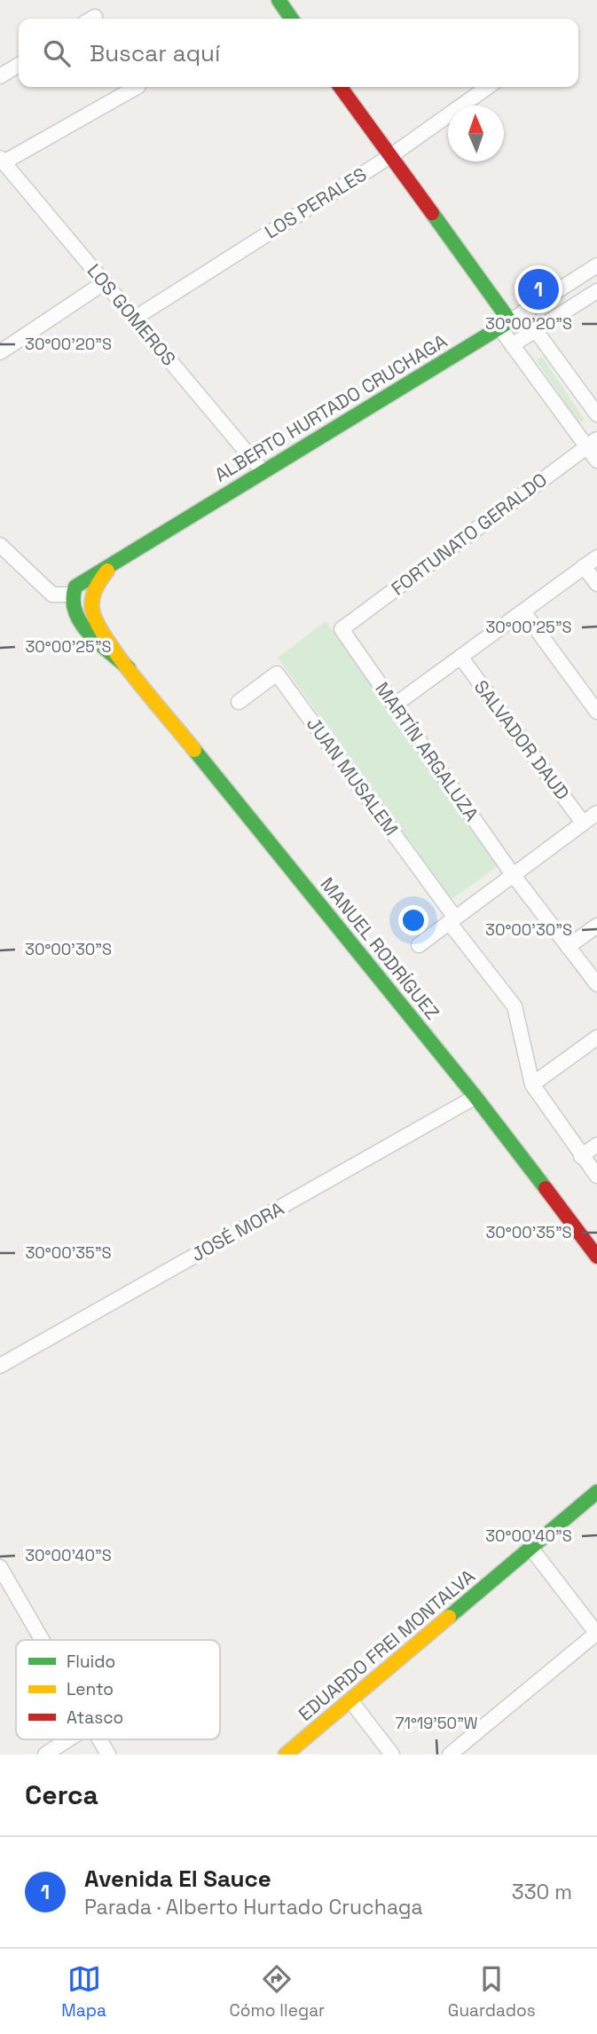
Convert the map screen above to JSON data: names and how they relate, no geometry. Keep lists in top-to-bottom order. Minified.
{"streets":{"street":["LOS PERALES","LOS GOMEROS","ALBERTO HURTADO CRUCHAGA","FORTUNATO GERALDO","SALVADOR DAUD","MARTÍN ARGALUZA","JUAN MUSALEM","MANUEL RODRÍGUEZ","JOSÉ MORA","EDUARDO FREI MONTALVA"]},"crossings":[["LOS PERALES","LOS GOMEROS"],["LOS GOMEROS","ALBERTO HURTADO CRUCHAGA"],["ALBERTO HURTADO CRUCHAGA","MANUEL RODRÍGUEZ"],["FORTUNATO GERALDO","MARTÍN ARGALUZA"],["MANUEL RODRÍGUEZ","JOSÉ MORA"]],"legend":["Fluido","Lento","Atasco"],"north":"top","page":{"search":"Buscar aquí","pins":"1","heading":"Cerca","list":[{"mark":"1","name":"Avenida El Sauce","note":"Parada · Alberto Hurtado Cruchaga","value":"330 m"}],"nav":["Mapa","Cómo llegar","Guardados"]},"coordinates":["30°00'20\"S","30°00'25\"S","30°00'30\"S","30°00'35\"S","30°00'40\"S","71°19'50\"W"]}
